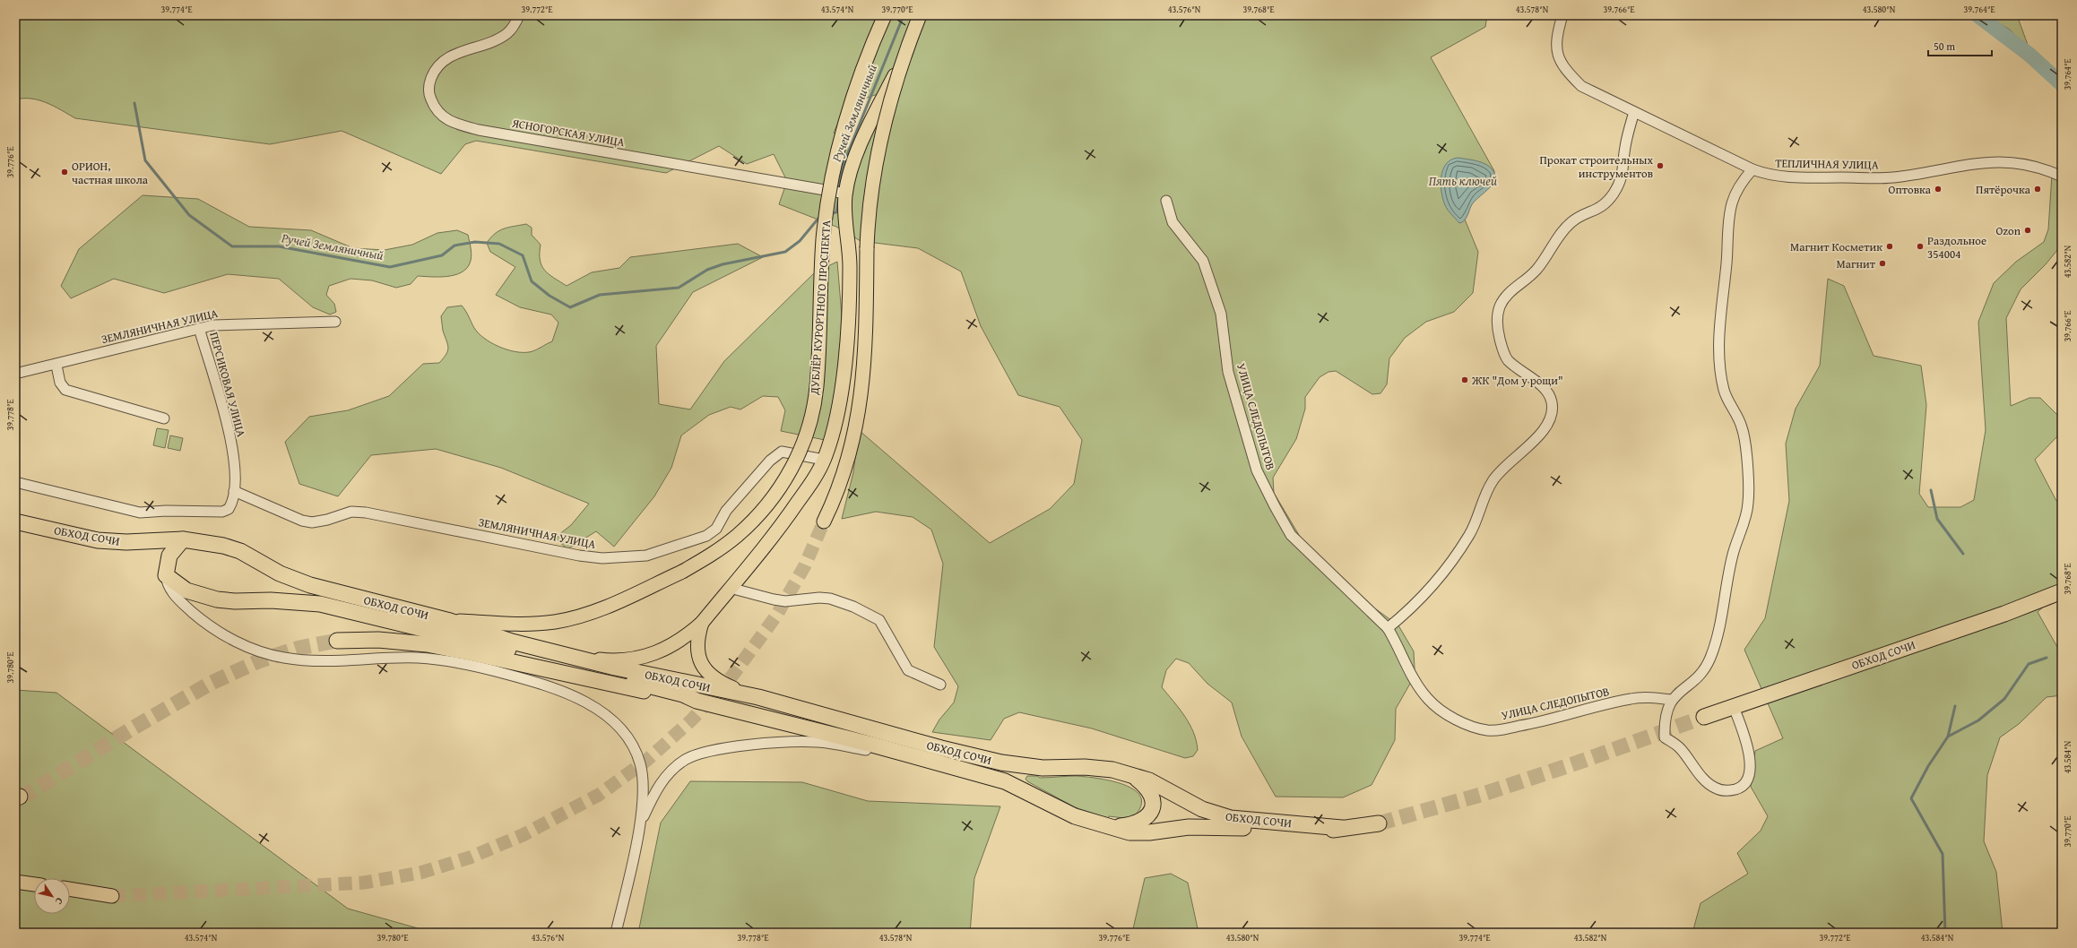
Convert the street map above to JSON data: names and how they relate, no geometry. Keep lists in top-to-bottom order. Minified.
{"streets":{"highway":["ОБХОД СОЧИ"],"main road":["ДУБЛЁР КУРОРТНОГО ПРОСПЕКТА"],"street":["ЯСНОГОРСКАЯ УЛИЦА","ТЕПЛИЧНАЯ УЛИЦА","ЗЕМЛЯНИЧНАЯ УЛИЦА","ПЕРСИКОВАЯ УЛИЦА","УЛИЦА СЛЕДОПЫТОВ"]},"crossings":[["ДУБЛЁР КУРОРТНОГО ПРОСПЕКТА","ОБХОД СОЧИ"],["ЗЕМЛЯНИЧНАЯ УЛИЦА","ПЕРСИКОВАЯ УЛИЦА"]],"water":["Ручей Земляничный","Пять ключей"],"places":["Прокат строительных инструментов","ОРИОН, частная школа","Оптовка","Пятёрочка","Ozon","Магнит Косметик","Раздольное 354004","Магнит","ЖК \"Дом у рощи\""],"scale_bar":"50 m","north":"bottom right","coordinates":["39.774°E","39.772°E","43.574°N","39.770°E","43.576°N","39.768°E","43.578°N","39.766°E","43.580°N","39.764°E","39.776°E","43.582°N","39.778°E","39.780°E","43.584°N"]}
